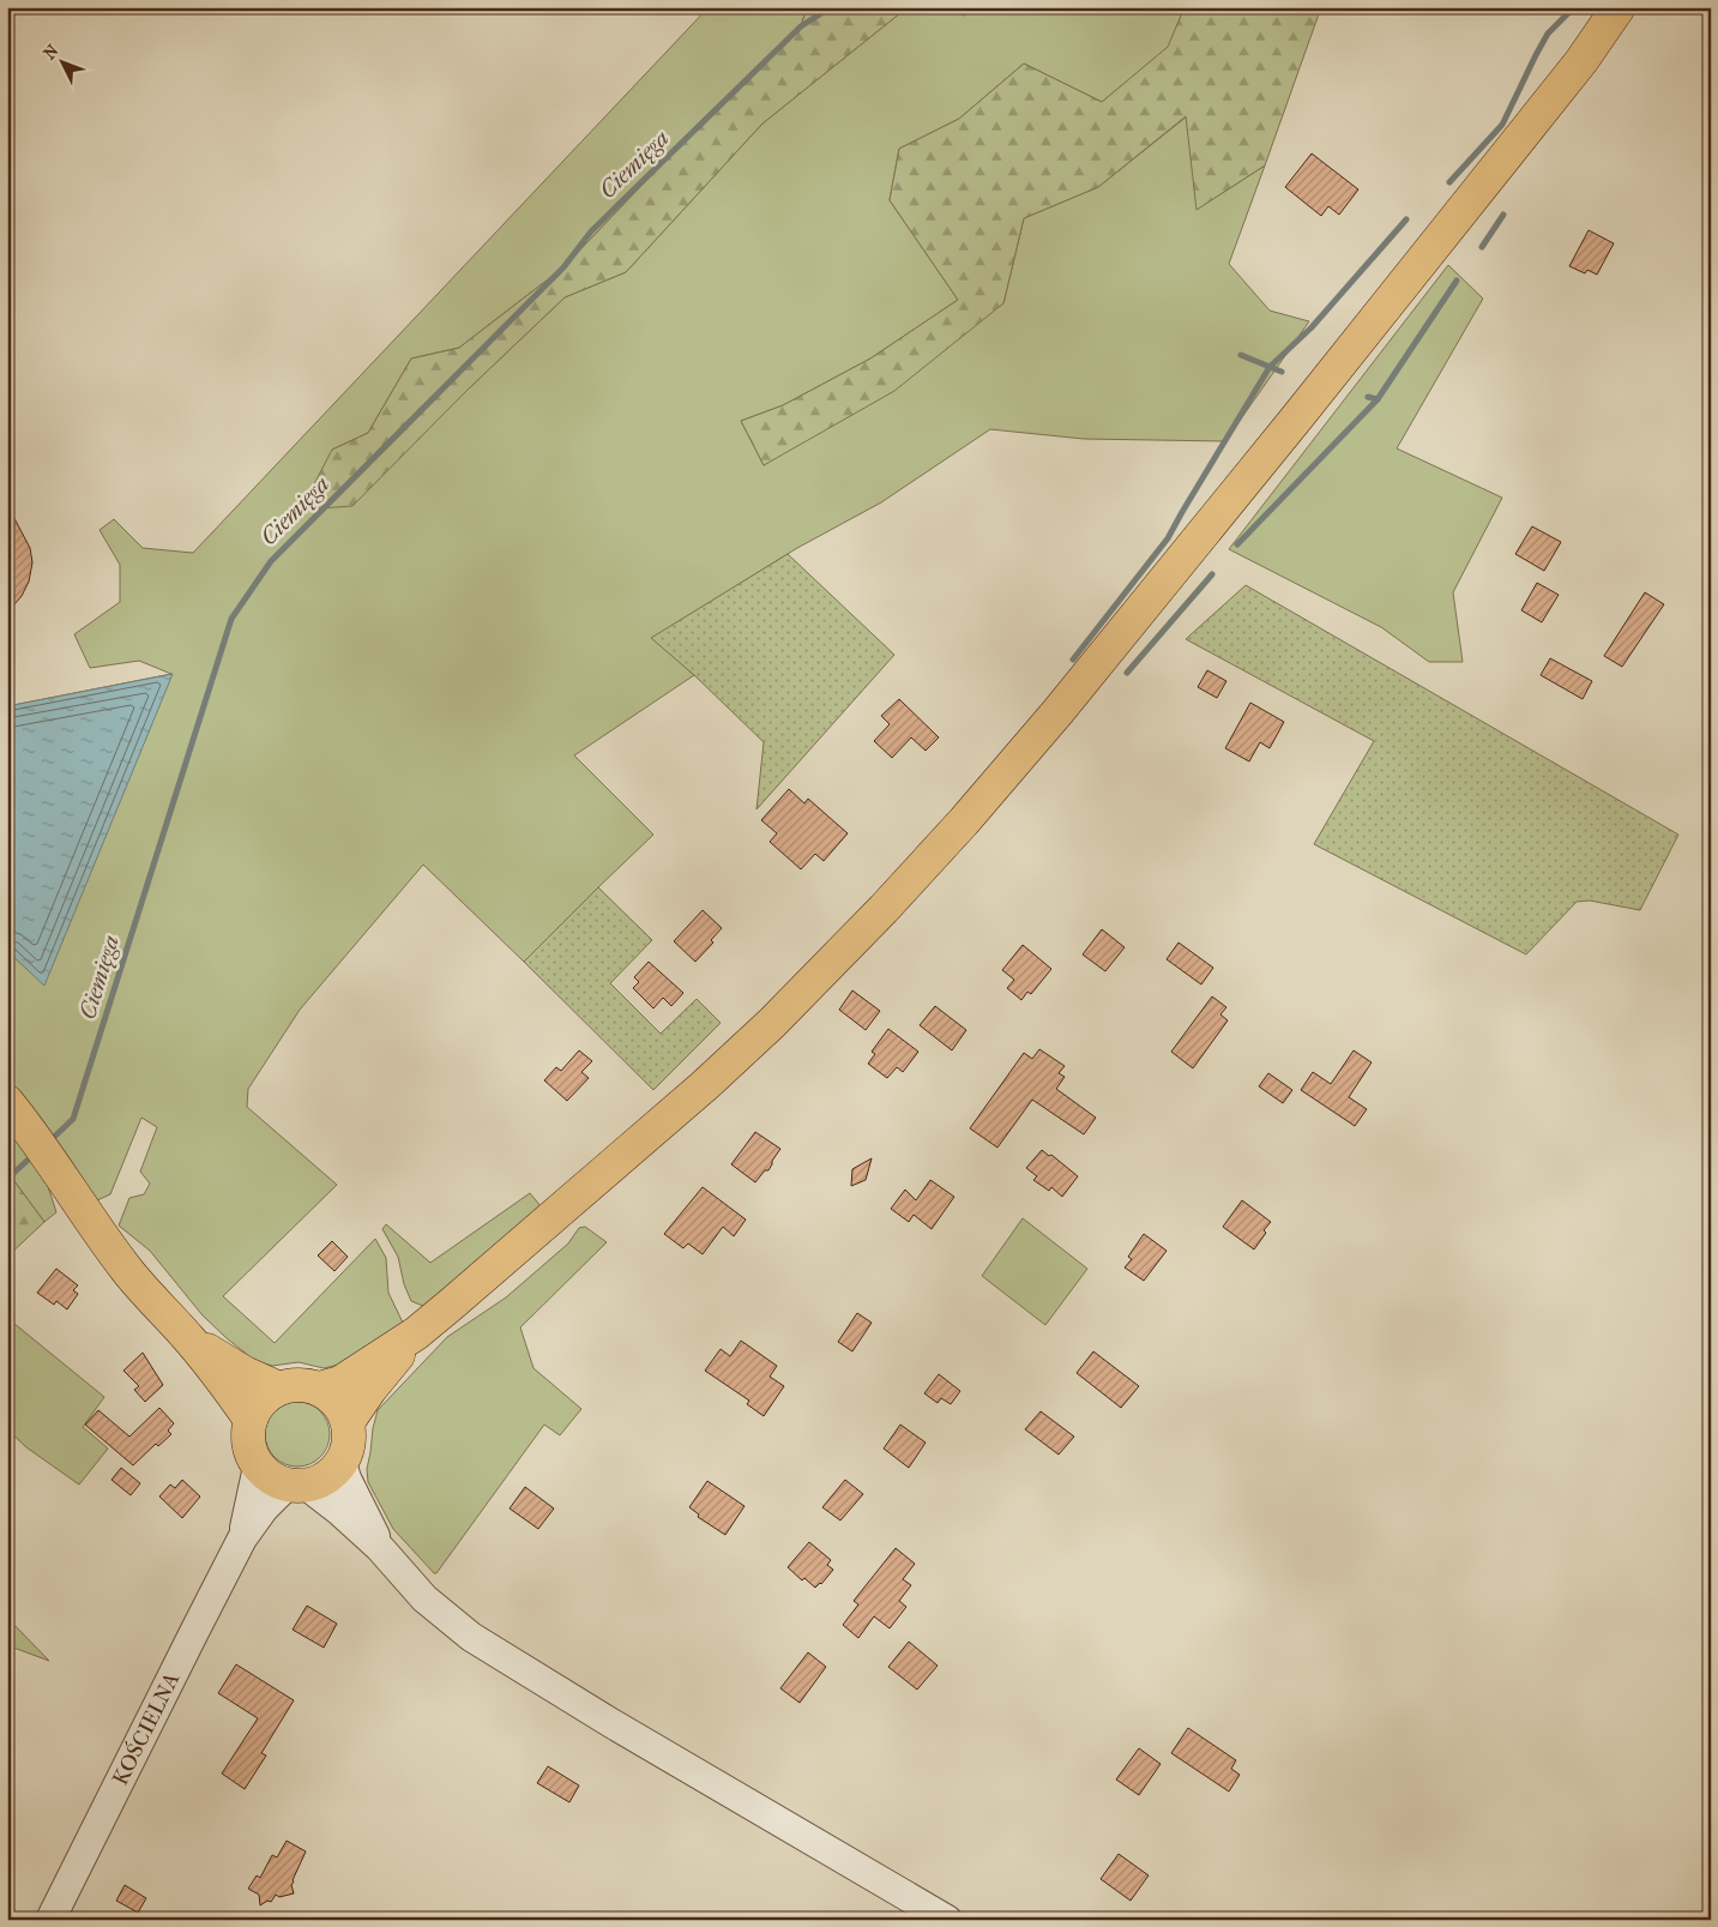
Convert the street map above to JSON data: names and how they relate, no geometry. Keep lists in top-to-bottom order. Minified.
{"streets":{"street":["KOŚCIELNA"]},"water":["Ciemięga"],"north":"top left"}
